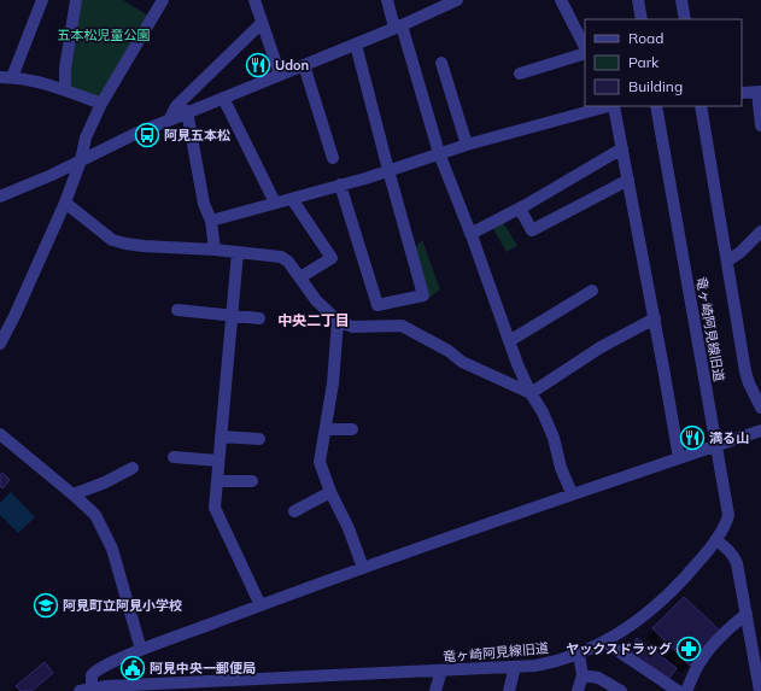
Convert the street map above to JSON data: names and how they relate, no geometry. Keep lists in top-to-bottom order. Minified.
{"streets":{"street":["竜ヶ崎阿見線旧道"]},"districts":["中央二丁目"],"parks":["五本松児童公園"],"places":{"restaurant":["Udon","満る山"],"bus stop":["阿見五本松"],"school or university":["阿見町立阿見小学校"],"pharmacy":["ヤックスドラッグ"],"public building":["阿見中央一郵便局"]},"legend":["Road","Park","Building"]}
